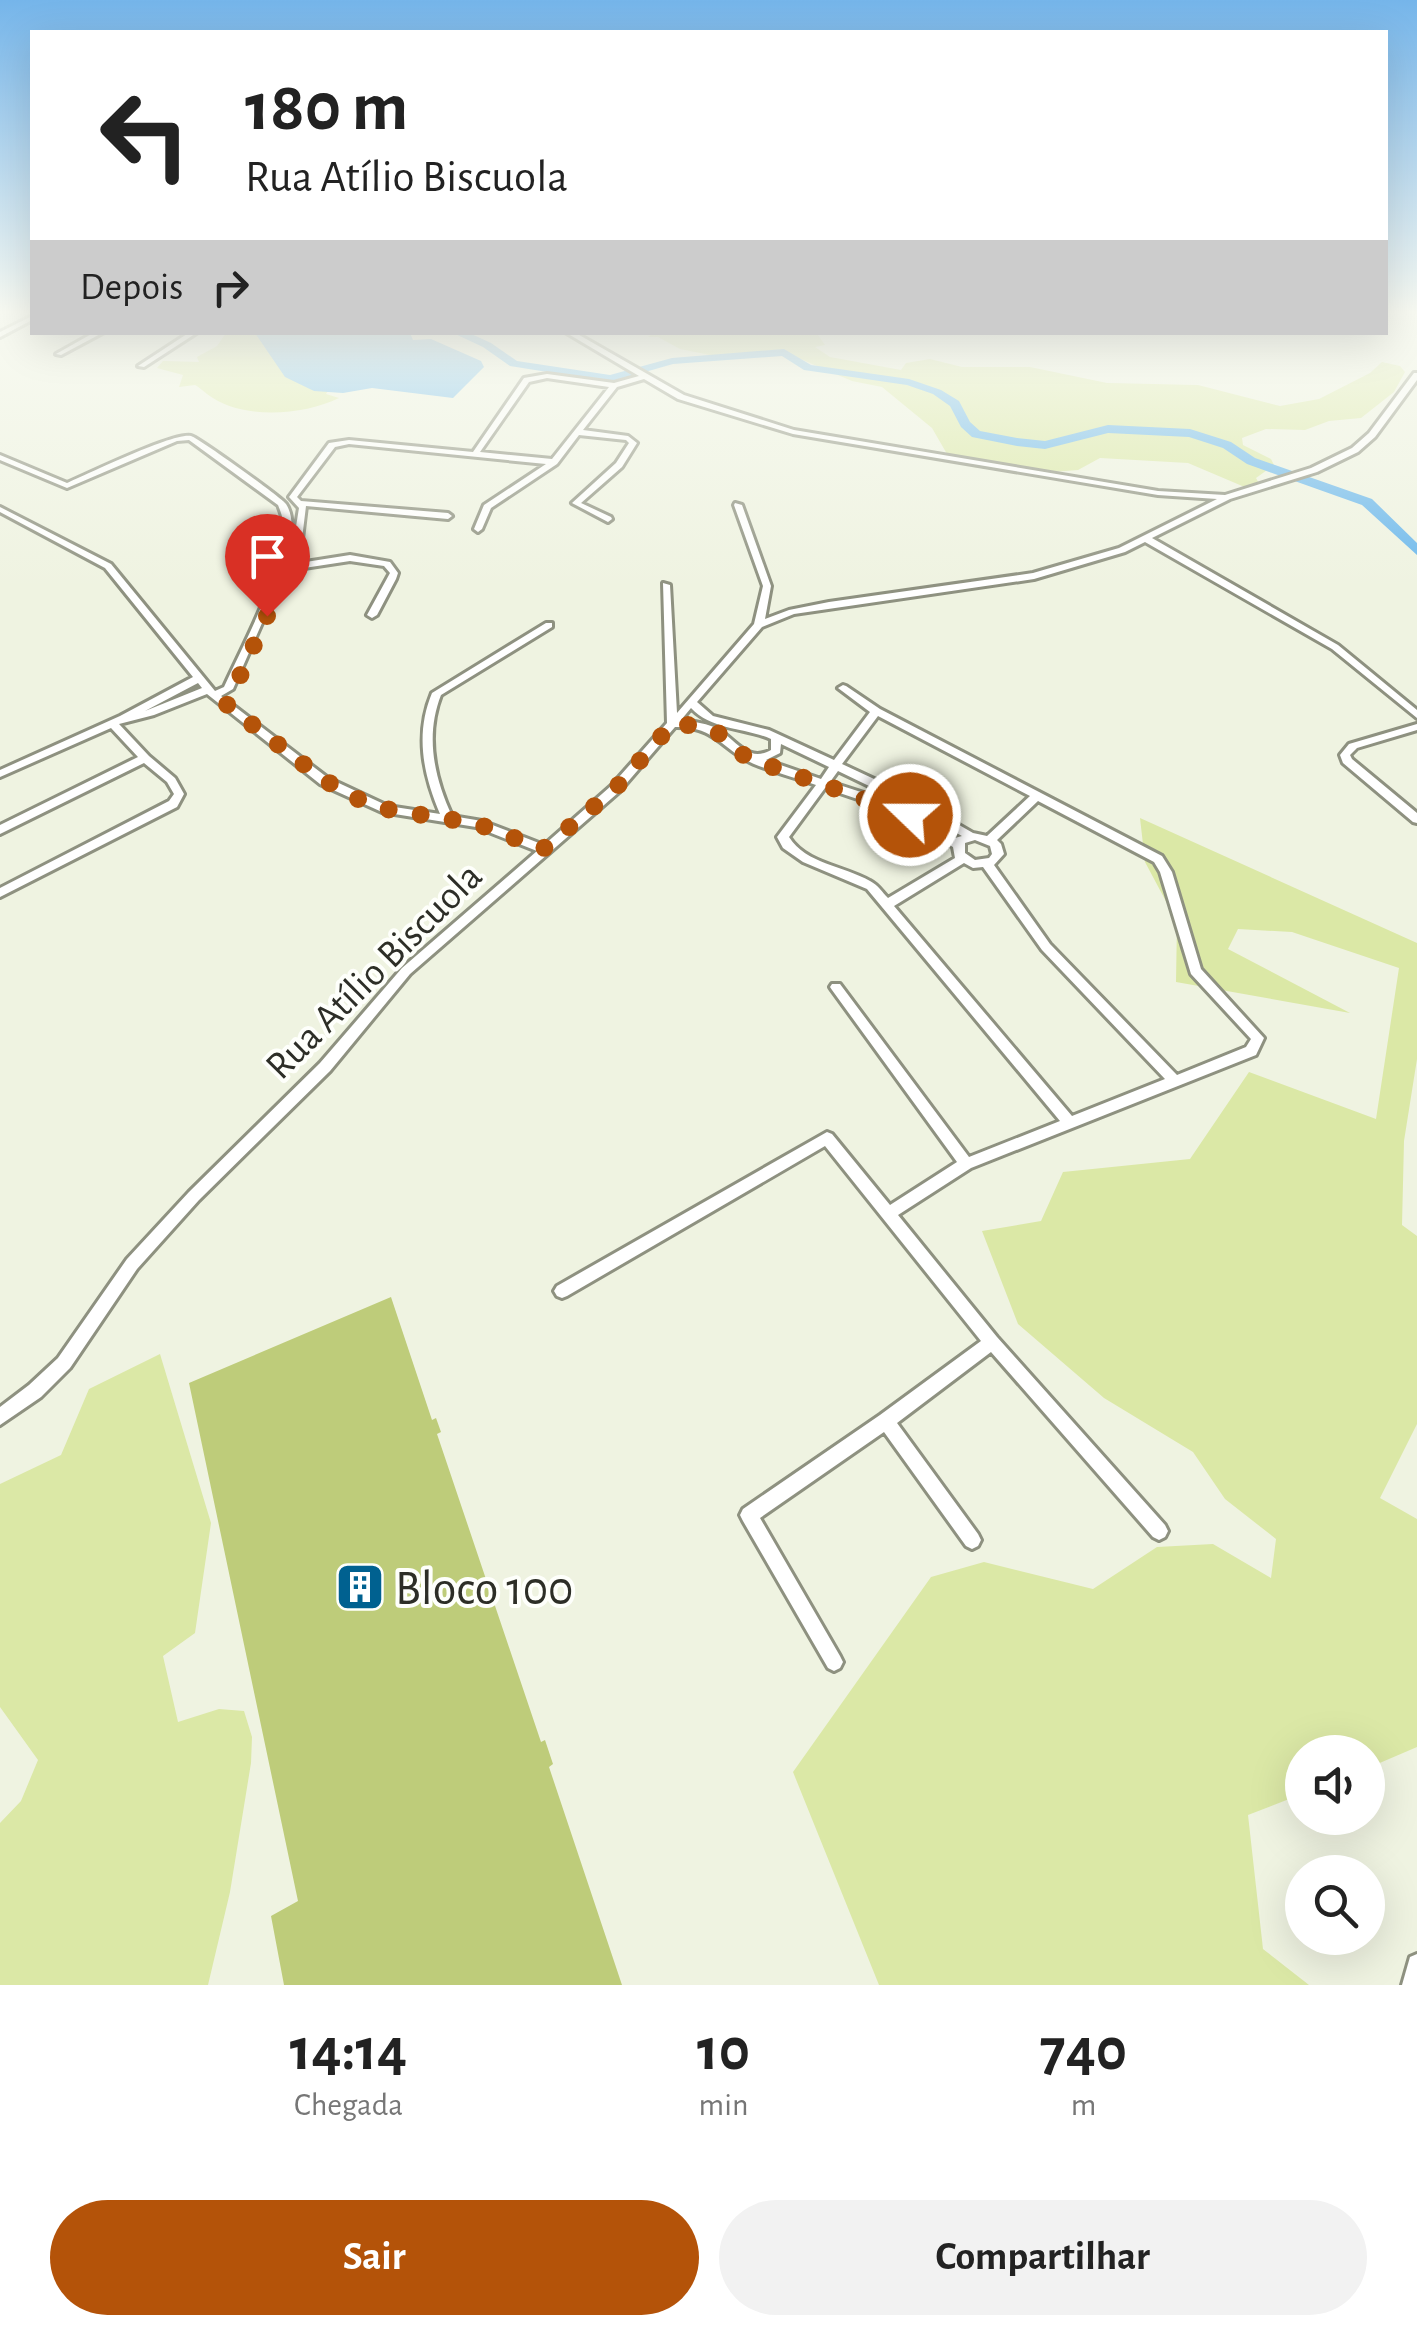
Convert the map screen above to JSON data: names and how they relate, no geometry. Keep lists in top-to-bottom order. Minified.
{"streets":{"street":["Rua Atílio Biscuola"]},"places":{"building":["Bloco 100"]},"page":{"turn":["180 m","Rua Atílio Biscuola"],"then":"Depois","eta":["14:14","Chegada","10","min","740","m"],"buttons":["Sair","Compartilhar"]}}
